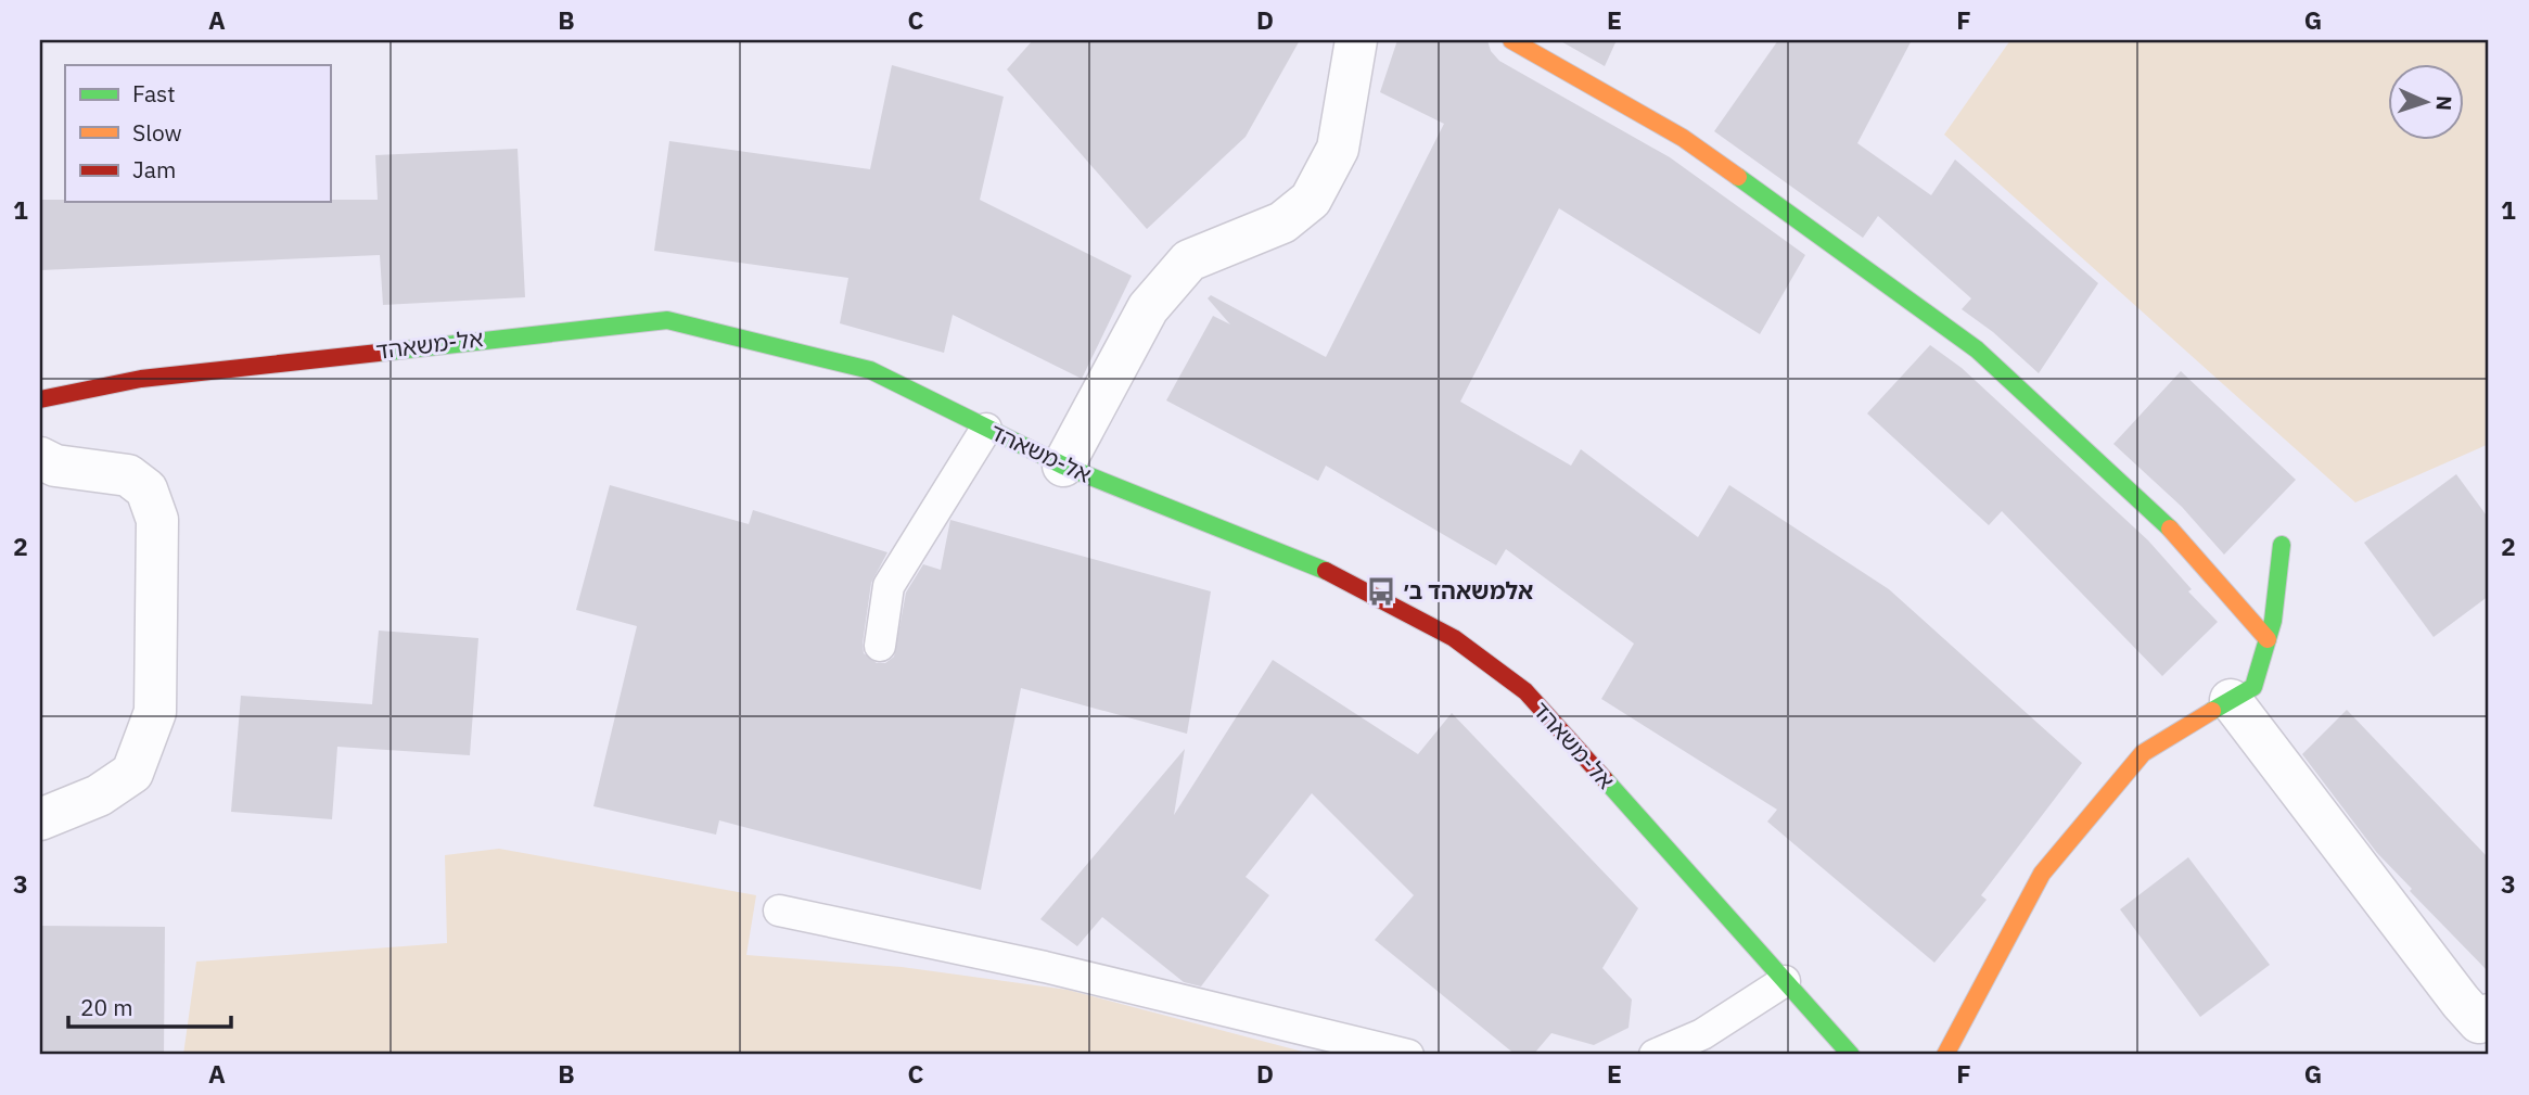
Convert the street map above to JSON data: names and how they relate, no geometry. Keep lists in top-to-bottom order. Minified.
{"streets":{"street":["אל-משאהד"]},"places":{"bus stop":["אלמשאהד ב׳"]},"legend":["Fast","Slow","Jam"],"scale_bar":"20 m","north":"right","grid":{"columns":["A","B","C","D","E","F","G"],"rows":["1","2","3"]}}
